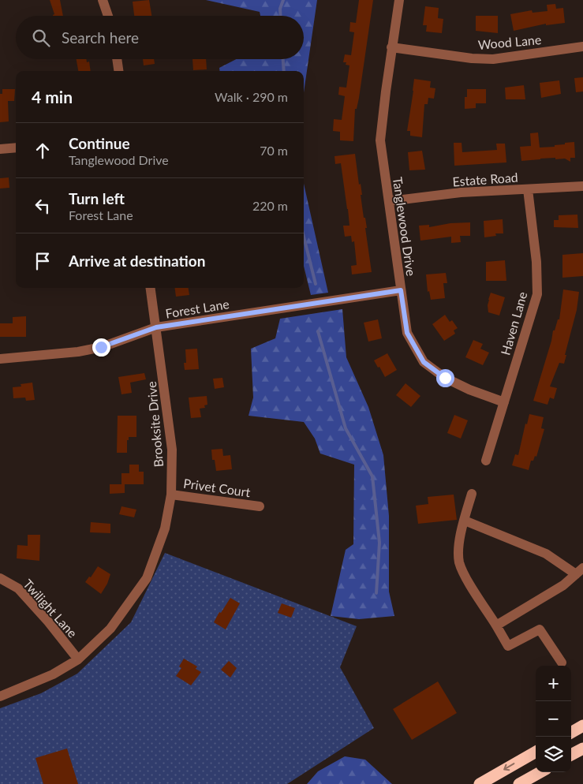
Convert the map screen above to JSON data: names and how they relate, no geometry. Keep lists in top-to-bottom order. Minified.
{"streets":{"street":["Wood Lane","Estate Road","Tanglewood Drive","Forest Lane","Haven Lane","Brooksite Drive","Privet Court","Twilight Lane"]},"crossings":[["Wood Lane","Tanglewood Drive"],["Estate Road","Tanglewood Drive"],["Estate Road","Haven Lane"],["Tanglewood Drive","Forest Lane"],["Tanglewood Drive","Haven Lane"],["Forest Lane","Brooksite Drive"],["Brooksite Drive","Privet Court"],["Brooksite Drive","Twilight Lane"]],"page":{"search":"Search here","heading":["4 min","Walk · 290 m"],"list":[["Continue","Tanglewood Drive","70 m"],["Turn left","Forest Lane","220 m"],"Arrive at destination"],"map_buttons":["+","−"]}}
